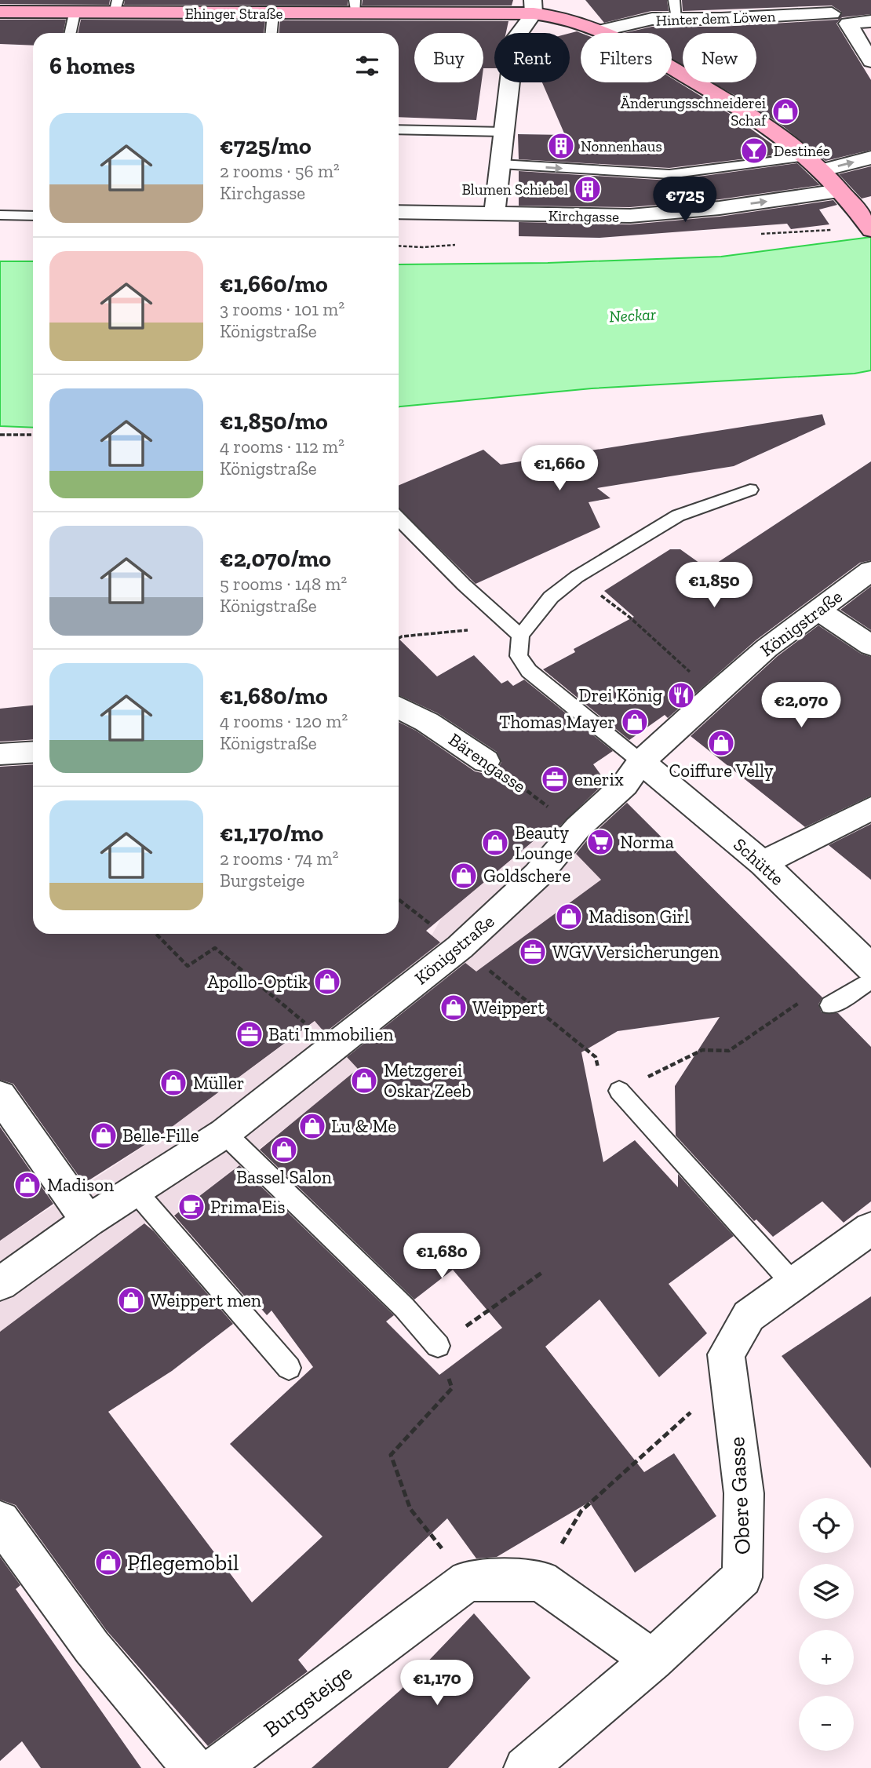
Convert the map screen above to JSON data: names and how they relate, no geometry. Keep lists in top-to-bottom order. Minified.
{"streets":{"street":["Ehinger Straße","Hinter dem Löwen","Kirchgasse","Königstraße","Bärengasse","Schütte","Obere Gasse","Burgsteige"]},"crossings":[["Königstraße","Bärengasse"],["Königstraße","Schütte"]],"one_way":["Kirchgasse"],"water":["Neckar"],"places":{"shop":["Änderungsschneiderei Schaf","Thomas Mayer","Coiffure Velly","Beauty Lounge","Goldschere","Madison Girl","Apollo-Optik","Weippert","Metzgerei Oskar Zeeb","Müller","Lu & Me","Belle-Fille","Bassel Salon","Madison","Weippert men","Pflegemobil"],"building":["Nonnenhaus","Blumen Schiebel"],"bar":["Destinée"],"restaurant":["Drei König"],"office":["enerix","WGV Versicherungen","Bati Immobilien"],"supermarket":["Norma"],"cafe":["Prima Eis"]},"page":{"chip":["Buy","Rent","Filters","New"],"heading":"6 homes","list":[{"name":"€725/mo","note":"2 rooms · 56 m² · Kirchgasse"},{"name":"€1,660/mo","note":"3 rooms · 101 m² · Königstraße"},{"name":"€1,850/mo","note":"4 rooms · 112 m² · Königstraße"},{"name":"€2,070/mo","note":"5 rooms · 148 m² · Königstraße"},{"name":"€1,680/mo","note":"4 rooms · 120 m² · Königstraße"},{"name":"€1,170/mo","note":"2 rooms · 74 m² · Burgsteige"}],"price":["€725","€1,660","€1,850","€2,070","€1,680","€1,170"],"map_buttons":["+","−"]}}
